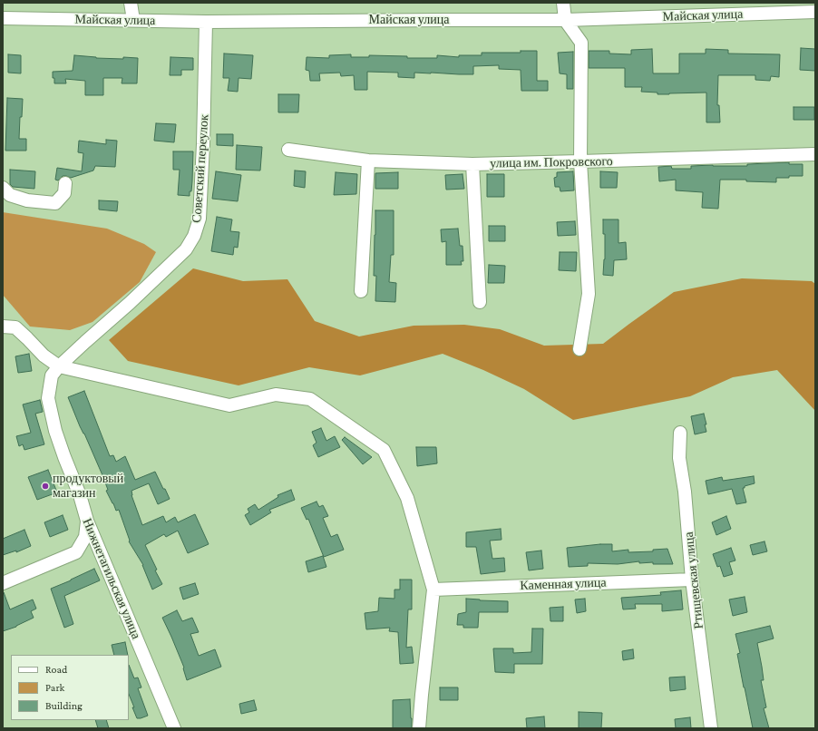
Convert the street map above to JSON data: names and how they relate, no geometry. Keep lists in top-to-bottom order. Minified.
{"streets":{"street":["Майская улица","улица им. Покровского","Советский переулок","Нижнетагильская улица","Ртищевская улица","Каменная улица"]},"crossings":[["Майская улица","Советский переулок"],["Советский переулок","Нижнетагильская улица"],["Ртищевская улица","Каменная улица"]],"places":["продуктовый магазин"],"legend":["Road","Park","Building"]}
